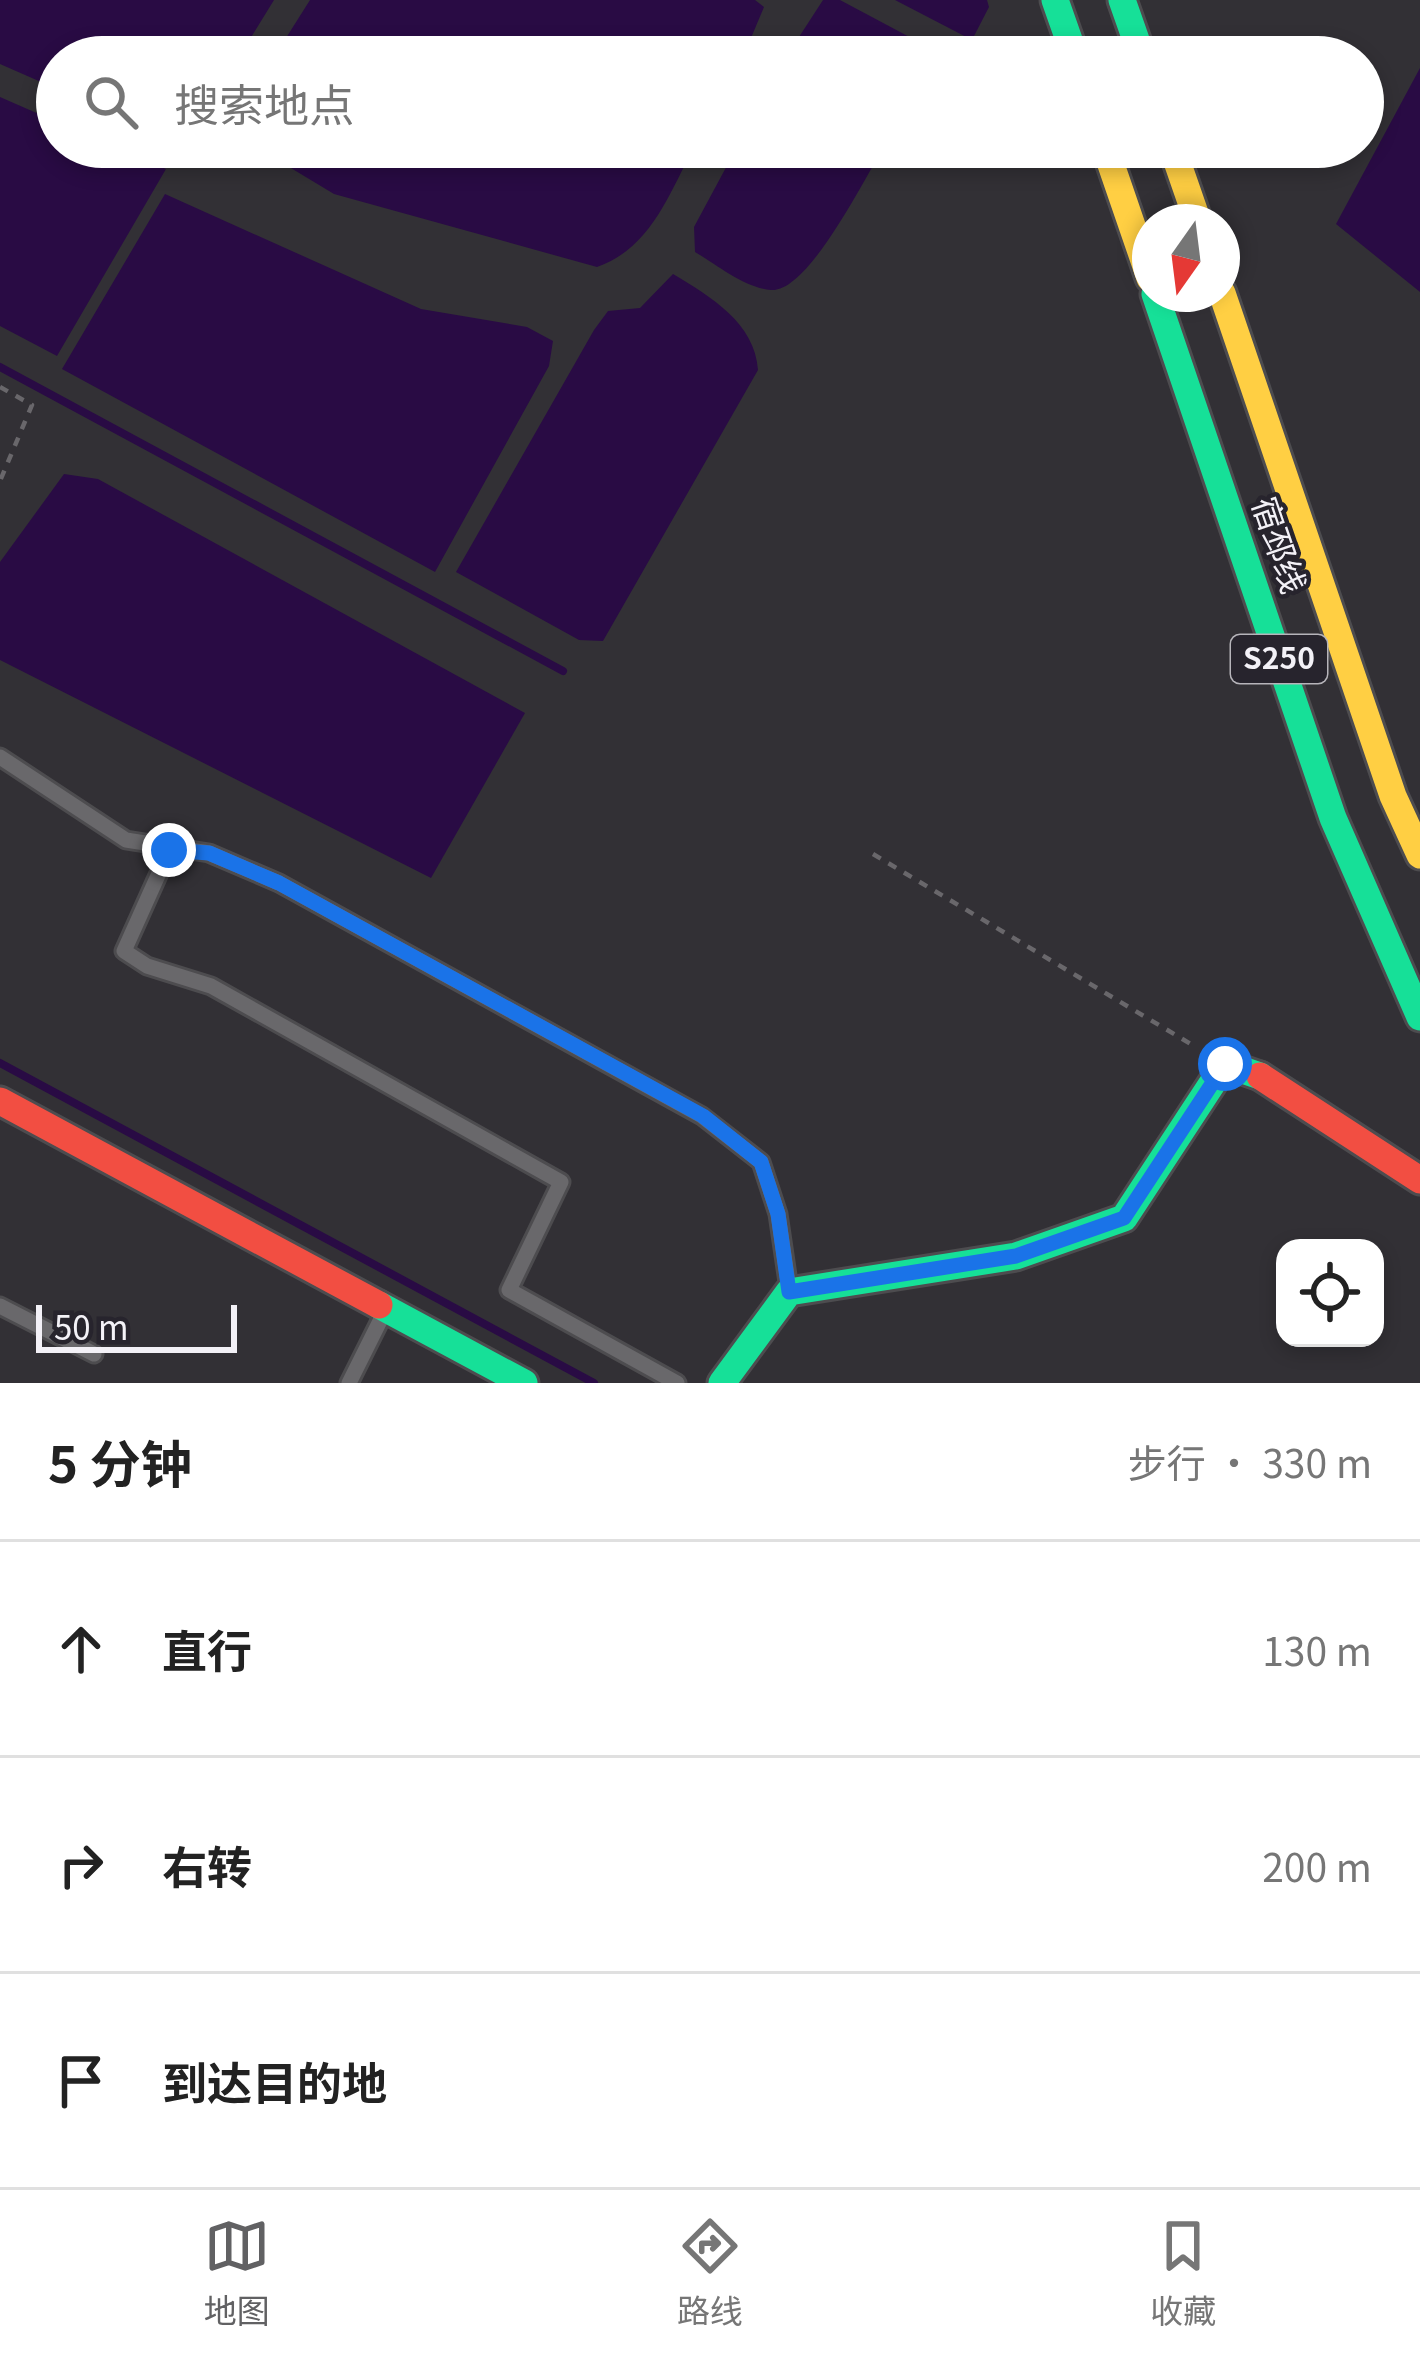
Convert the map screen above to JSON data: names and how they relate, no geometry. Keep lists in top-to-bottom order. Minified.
{"streets":{"main road":["宿邳线","S250"]},"scale_bar":"50 m","north":"bottom","page":{"search":"搜索地点","scale":"50 m","heading":["5 分钟","步行 · 330 m"],"list":[["直行","130 m"],["右转","200 m"],"到达目的地"],"nav":["地图","路线","收藏"]}}
